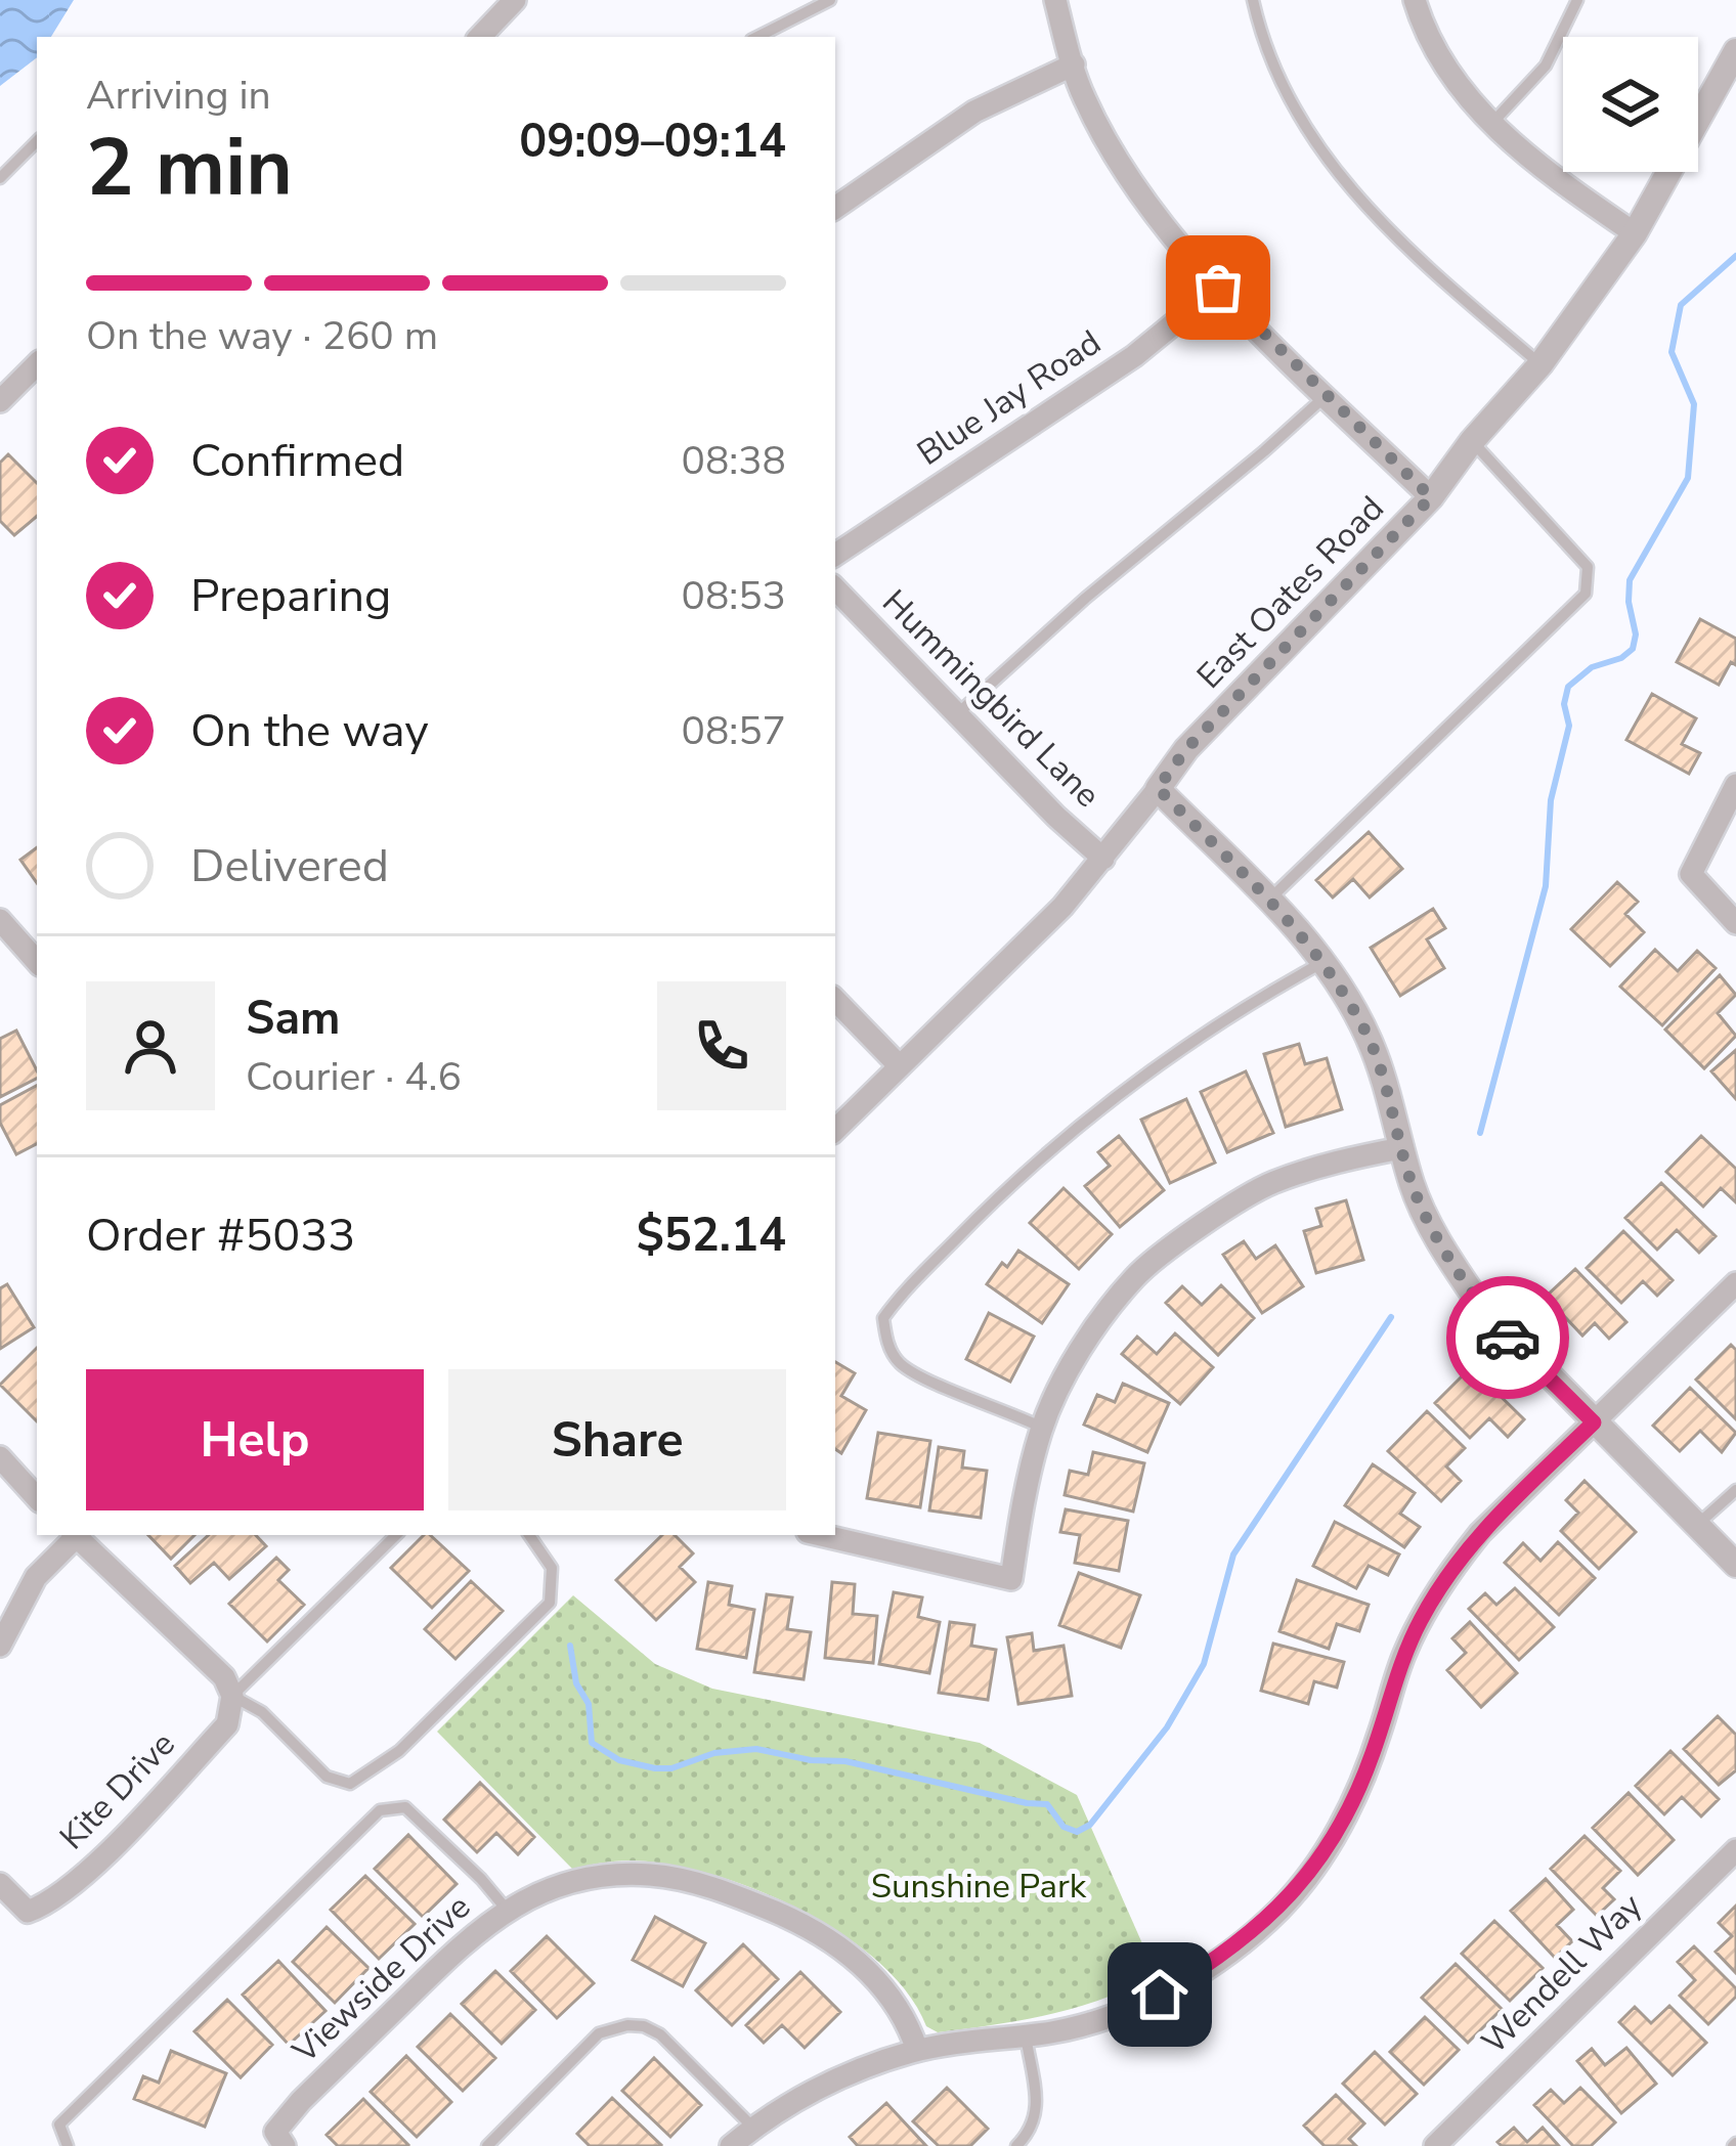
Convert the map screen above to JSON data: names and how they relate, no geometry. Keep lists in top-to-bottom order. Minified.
{"streets":{"street":["Blue Jay Road","East Oates Road","Hummingbird Lane","Kite Drive","Wendell Way","Viewside Drive"]},"crossings":[["East Oates Road","Hummingbird Lane"]],"parks":["Sunshine Park"],"page":{"heading":["2 min","Arriving in","09:09–09:14"],"panel":["Sam","Courier · 4.6","Order #5033","$52.14"],"bar":"On the way · 260 m","list":[["Confirmed","08:38"],["Preparing","08:53"],["On the way","08:57"],"Delivered"],"buttons":["Help","Share"]}}
